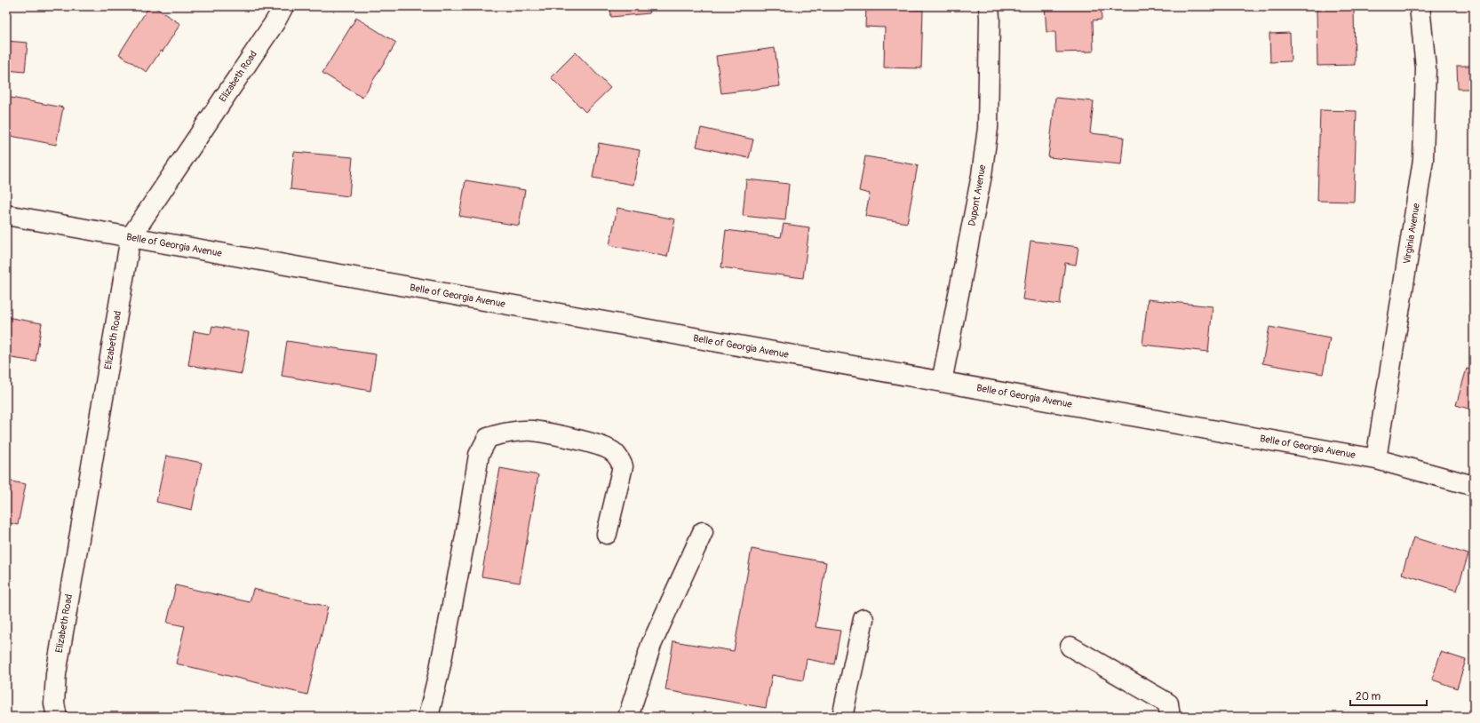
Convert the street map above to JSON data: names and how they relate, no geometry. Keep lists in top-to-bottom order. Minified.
{"streets":{"street":["Elizabeth Road","Dupont Avenue","Virginia Avenue","Belle of Georgia Avenue"]},"crossings":[["Elizabeth Road","Belle of Georgia Avenue"],["Dupont Avenue","Belle of Georgia Avenue"],["Virginia Avenue","Belle of Georgia Avenue"]],"scale_bar":"20 m"}
